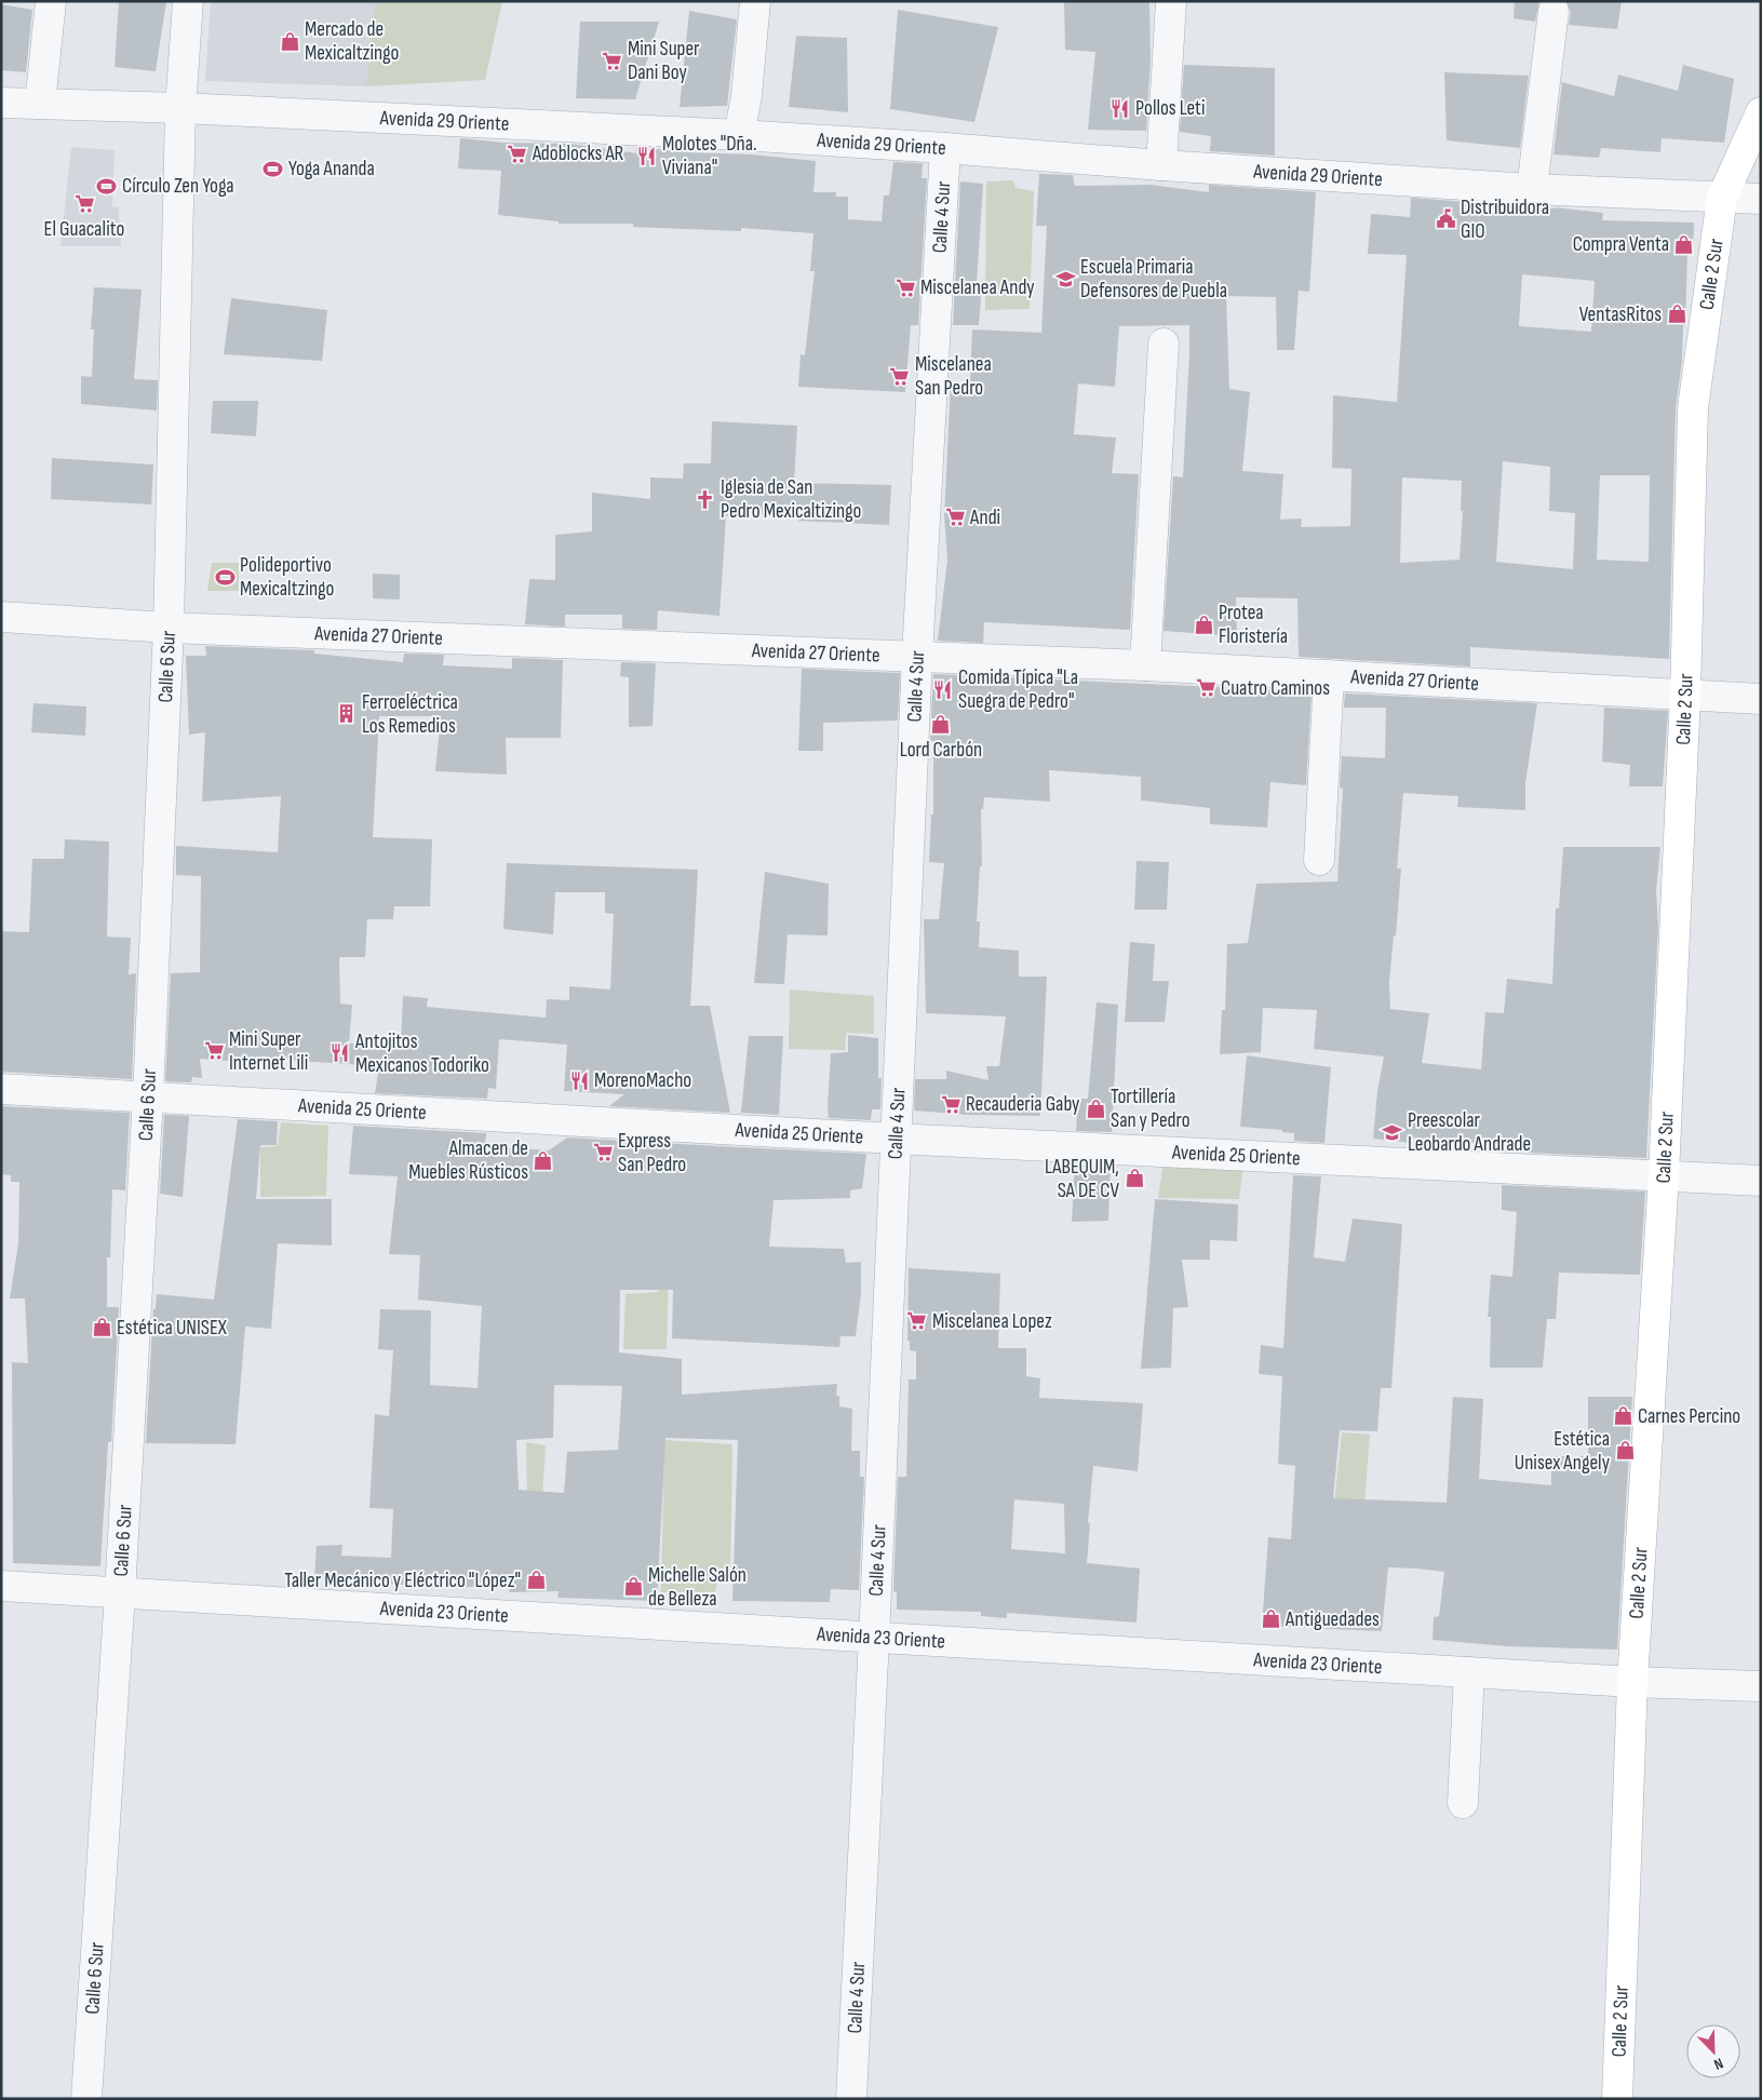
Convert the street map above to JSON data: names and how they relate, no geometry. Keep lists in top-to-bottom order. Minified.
{"streets":{"main road":["Calle 2 Sur"],"street":["Avenida 29 Oriente","Calle 4 Sur","Avenida 27 Oriente","Calle 6 Sur","Avenida 25 Oriente","Avenida 23 Oriente"]},"crossings":[["Avenida 29 Oriente","Calle 4 Sur"],["Avenida 29 Oriente","Calle 2 Sur"],["Avenida 29 Oriente","Calle 6 Sur"],["Calle 4 Sur","Avenida 27 Oriente"],["Calle 4 Sur","Avenida 25 Oriente"],["Calle 4 Sur","Avenida 23 Oriente"],["Calle 2 Sur","Avenida 27 Oriente"],["Calle 2 Sur","Avenida 25 Oriente"],["Calle 2 Sur","Avenida 23 Oriente"],["Avenida 27 Oriente","Calle 6 Sur"],["Calle 6 Sur","Avenida 25 Oriente"],["Calle 6 Sur","Avenida 23 Oriente"]],"places":{"shop":["Mercado de Mexicaltzingo","Compra Venta","VentasRitos","Protea Floristería","Lord Carbón","Tortillería San y Pedro","Almacen de Muebles Rústicos","LABEQUIM, SA DE CV","Estética UNISEX","Carnes Percino","Estética Unisex Angely","Taller Mecánico y Eléctrico \"López\"","Michelle Salón de Belleza","Antiguedades"],"supermarket":["Mini Super Dani Boy","Adoblocks AR","El Guacalito","Miscelanea Andy","Miscelanea San Pedro","Andi","Cuatro Caminos","Mini Super Internet Lili","Recauderia Gaby","Express San Pedro","Miscelanea Lopez"],"restaurant":["Pollos Leti","Molotes \"Dña. Viviana\"","Comida Típica \"La Suegra de Pedro\"","Antojitos Mexicanos Todoriko","MorenoMacho"],"sports":["Yoga Ananda","Círculo Zen Yoga","Polideportivo Mexicaltzingo"],"public building":["Distribuidora GIO"],"school or university":["Escuela Primaria Defensores de Puebla","Preescolar Leobardo Andrade"],"church":["Iglesia de San Pedro Mexicaltizingo"],"building":["Ferroeléctrica Los Remedios"]},"north":"bottom right"}
